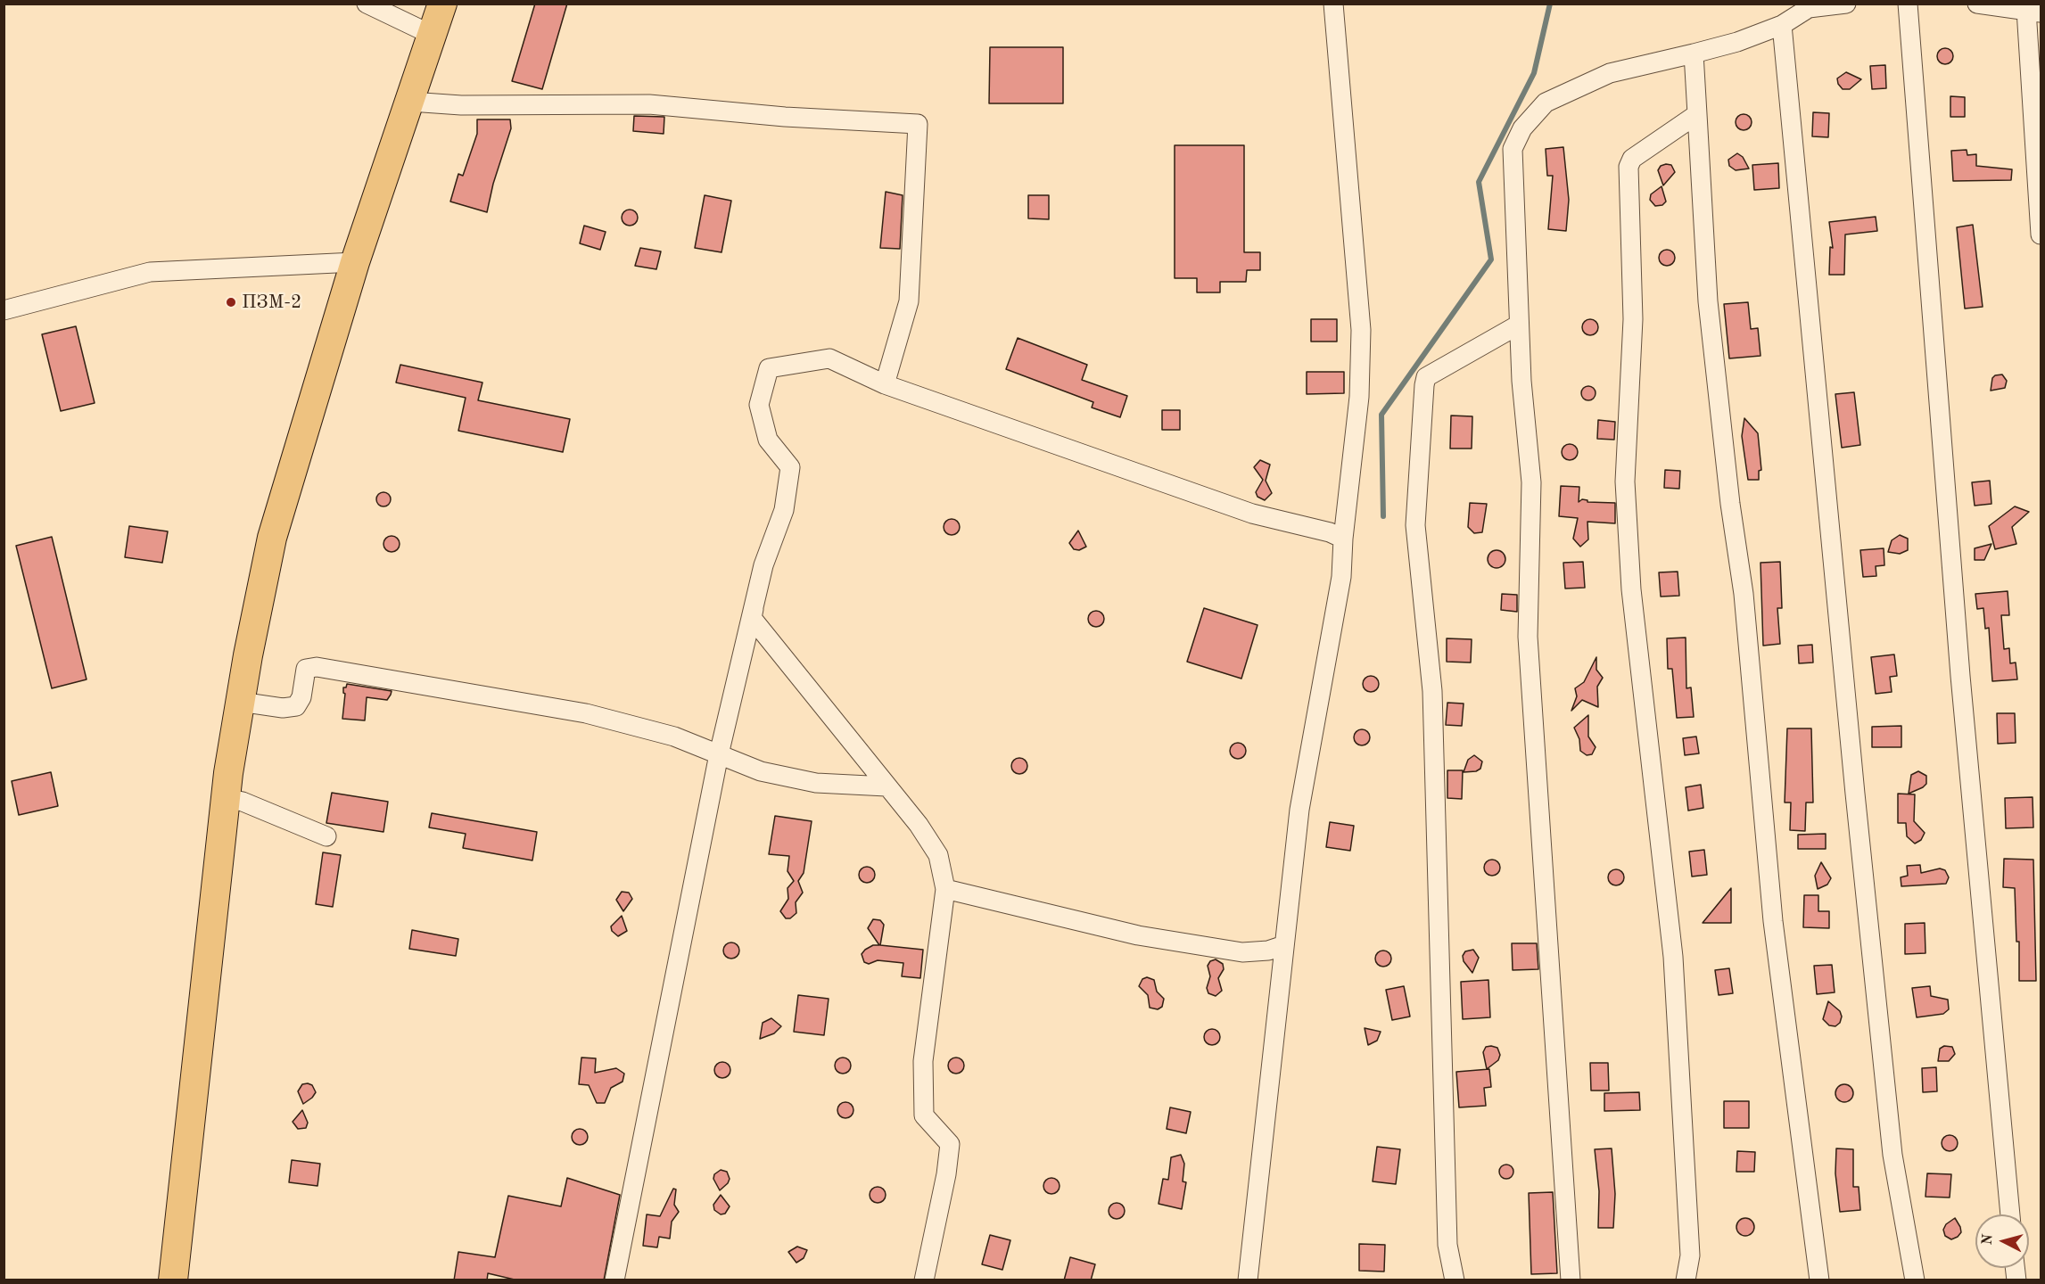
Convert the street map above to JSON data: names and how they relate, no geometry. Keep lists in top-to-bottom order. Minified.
{"places":["ПЗМ-2"],"north":"left"}
